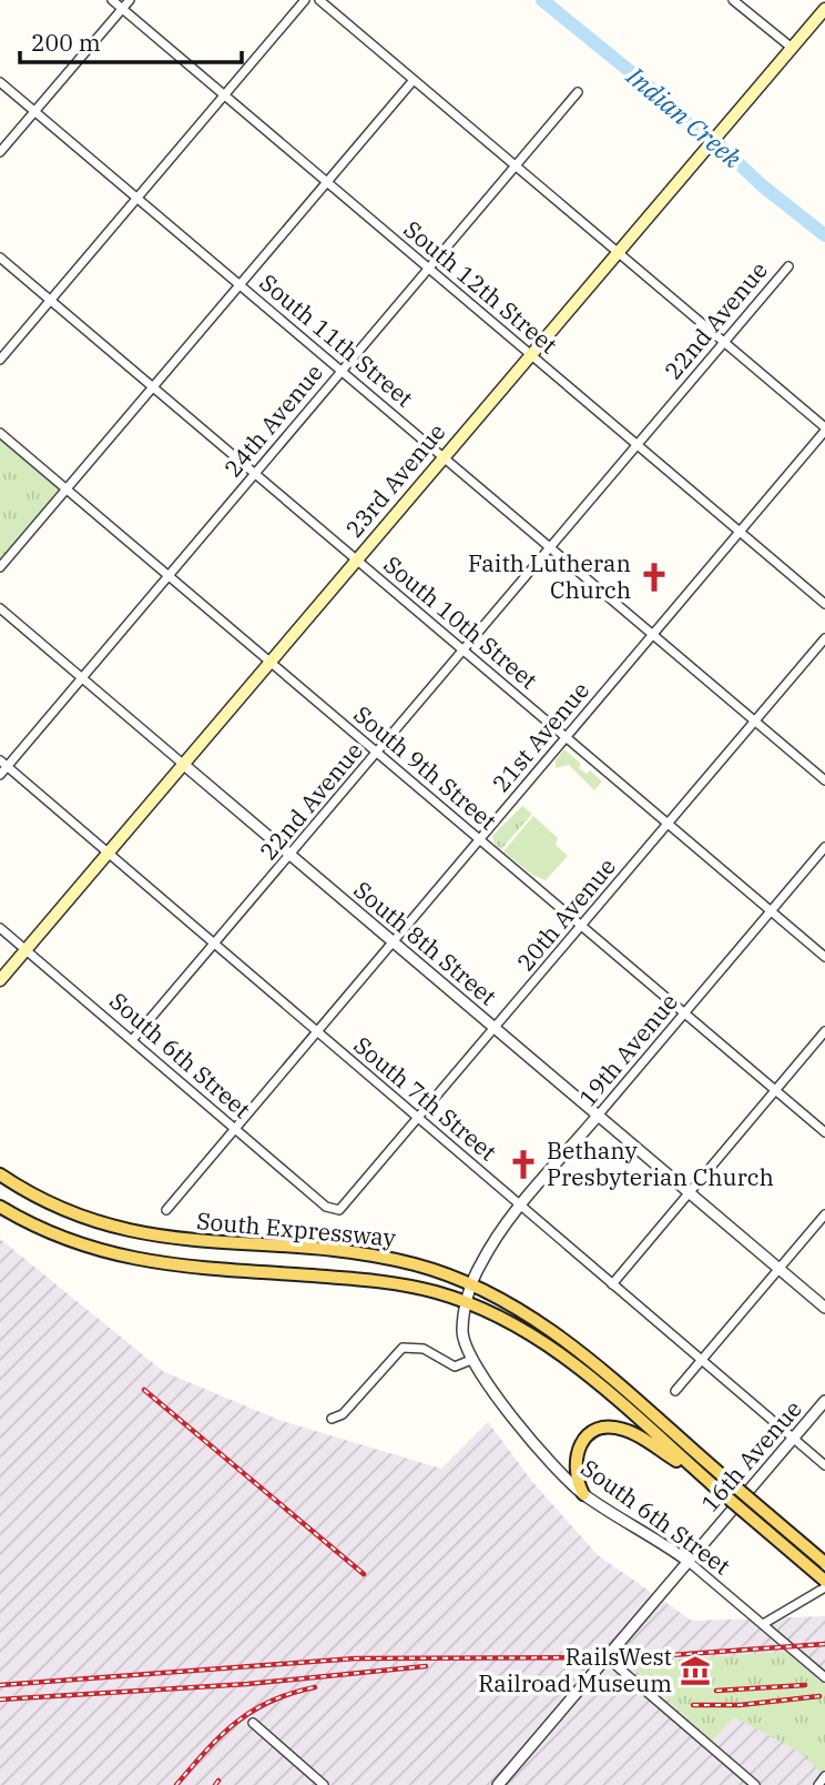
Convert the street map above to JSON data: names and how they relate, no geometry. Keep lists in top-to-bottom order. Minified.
{"streets":{"main road":["23rd Avenue","South Expressway"],"street":["South 12th Street","22nd Avenue","South 11th Street","24th Avenue","South 10th Street","21st Avenue","South 9th Street","20th Avenue","South 8th Street","19th Avenue","South 6th Street","South 7th Street","16th Avenue"]},"crossings":[["South 12th Street","22nd Avenue"],["South 12th Street","24th Avenue"],["South 12th Street","23rd Avenue"],["South 12th Street","21st Avenue"],["22nd Avenue","South 11th Street"],["22nd Avenue","South 10th Street"],["22nd Avenue","South 9th Street"],["22nd Avenue","South 8th Street"],["22nd Avenue","South 6th Street"],["22nd Avenue","South 7th Street"],["South 11th Street","24th Avenue"],["South 11th Street","23rd Avenue"],["South 11th Street","21st Avenue"],["South 11th Street","20th Avenue"],["24th Avenue","South 10th Street"],["24th Avenue","South 9th Street"],["24th Avenue","South 8th Street"],["24th Avenue","South 7th Street"],["23rd Avenue","South 10th Street"],["23rd Avenue","South 9th Street"],["23rd Avenue","South 8th Street"],["23rd Avenue","South 6th Street"],["23rd Avenue","South 7th Street"],["South 10th Street","21st Avenue"],["South 10th Street","20th Avenue"],["South 10th Street","19th Avenue"],["21st Avenue","South 9th Street"],["21st Avenue","South 8th Street"],["21st Avenue","South 6th Street"],["21st Avenue","South 7th Street"],["South 9th Street","20th Avenue"],["South 9th Street","19th Avenue"],["20th Avenue","South 8th Street"],["20th Avenue","South 6th Street"],["20th Avenue","South 7th Street"],["South 8th Street","19th Avenue"],["19th Avenue","South 6th Street"],["19th Avenue","South 7th Street"],["19th Avenue","South Expressway"],["South 6th Street","South Expressway"],["South 6th Street","16th Avenue"],["South 7th Street","16th Avenue"]],"water":["Indian Creek"],"places":{"church":["Faith Lutheran Church","Bethany Presbyterian Church"],"museum":["RailsWest Railroad Museum"]},"scale_bar":"200 m"}
